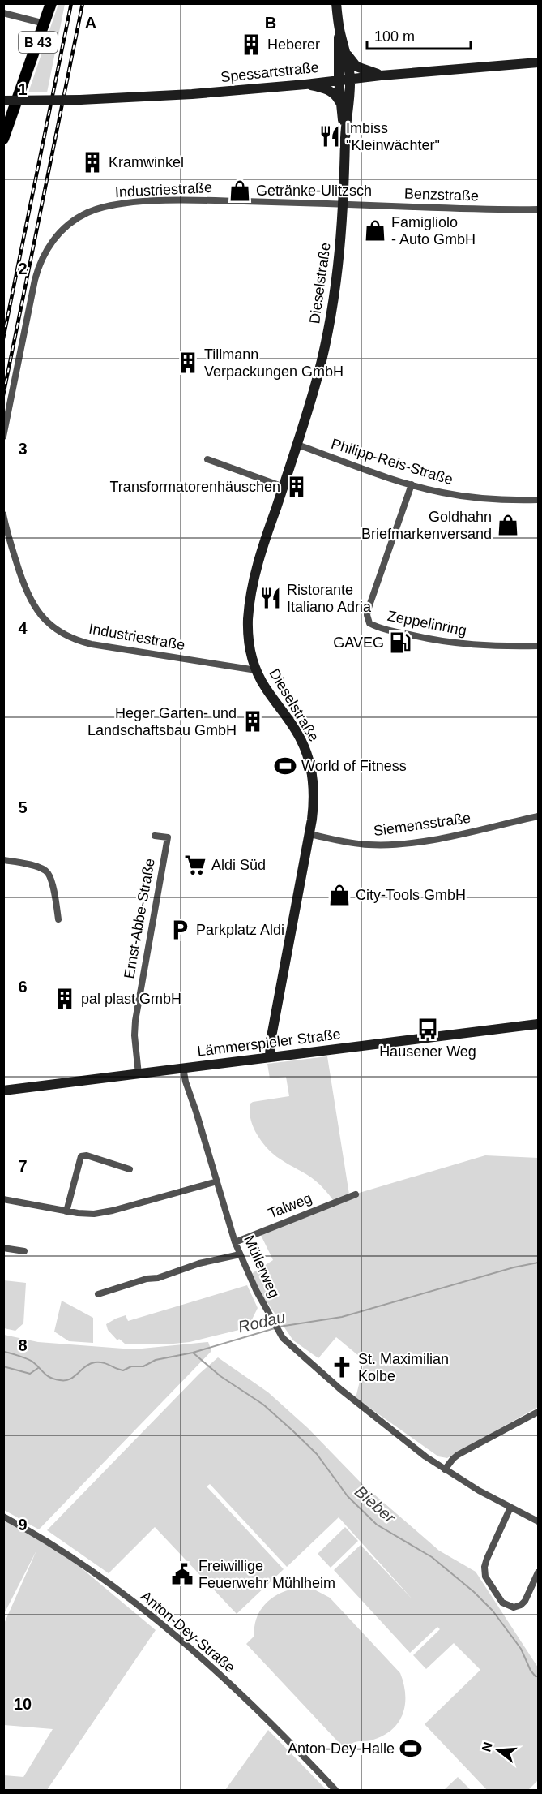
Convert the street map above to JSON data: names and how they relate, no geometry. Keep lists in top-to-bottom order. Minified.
{"streets":{"main road":["B 43"],"street":["Spessartstraße","Industriestraße","Benzstraße","Dieselstraße","Philipp-Reis-Straße","Zeppelinring","Siemensstraße","Ernst-Abbe-Straße","Lämmerspieler Straße","Talweg","Müllerweg","Anton-Dey-Straße"]},"crossings":[["Spessartstraße","Dieselstraße"],["Industriestraße","Benzstraße"],["Industriestraße","Dieselstraße"],["Benzstraße","Dieselstraße"],["Dieselstraße","Philipp-Reis-Straße"],["Dieselstraße","Siemensstraße"],["Dieselstraße","Lämmerspieler Straße"],["Philipp-Reis-Straße","Zeppelinring"],["Ernst-Abbe-Straße","Lämmerspieler Straße"],["Lämmerspieler Straße","Müllerweg"],["Talweg","Müllerweg"]],"water":["Rodau","Bieber"],"places":{"building":["Heberer","Kramwinkel","Tillmann Verpackungen GmbH","Transformatorenhäuschen","Heger Garten- und Landschaftsbau GmbH","pal plast GmbH"],"restaurant":["Imbiss \"Kleinwächter\"","Ristorante Italiano Adria"],"shop":["Getränke-Ulitzsch","Famigliolo - Auto GmbH","Goldhahn Briefmarkenversand","City-Tools GmbH"],"fuel station":["GAVEG"],"sports":["World of Fitness","Anton-Dey-Halle"],"supermarket":["Aldi Süd"],"parking":["Parkplatz Aldi"],"bus stop":["Hausener Weg"],"church":["St. Maximilian Kolbe"],"public building":["Freiwillige Feuerwehr Mühlheim"]},"scale_bar":"100 m","north":"left","grid":{"columns":["A","B"],"rows":["1","2","3","4","5","6","7","8","9","10"]}}
